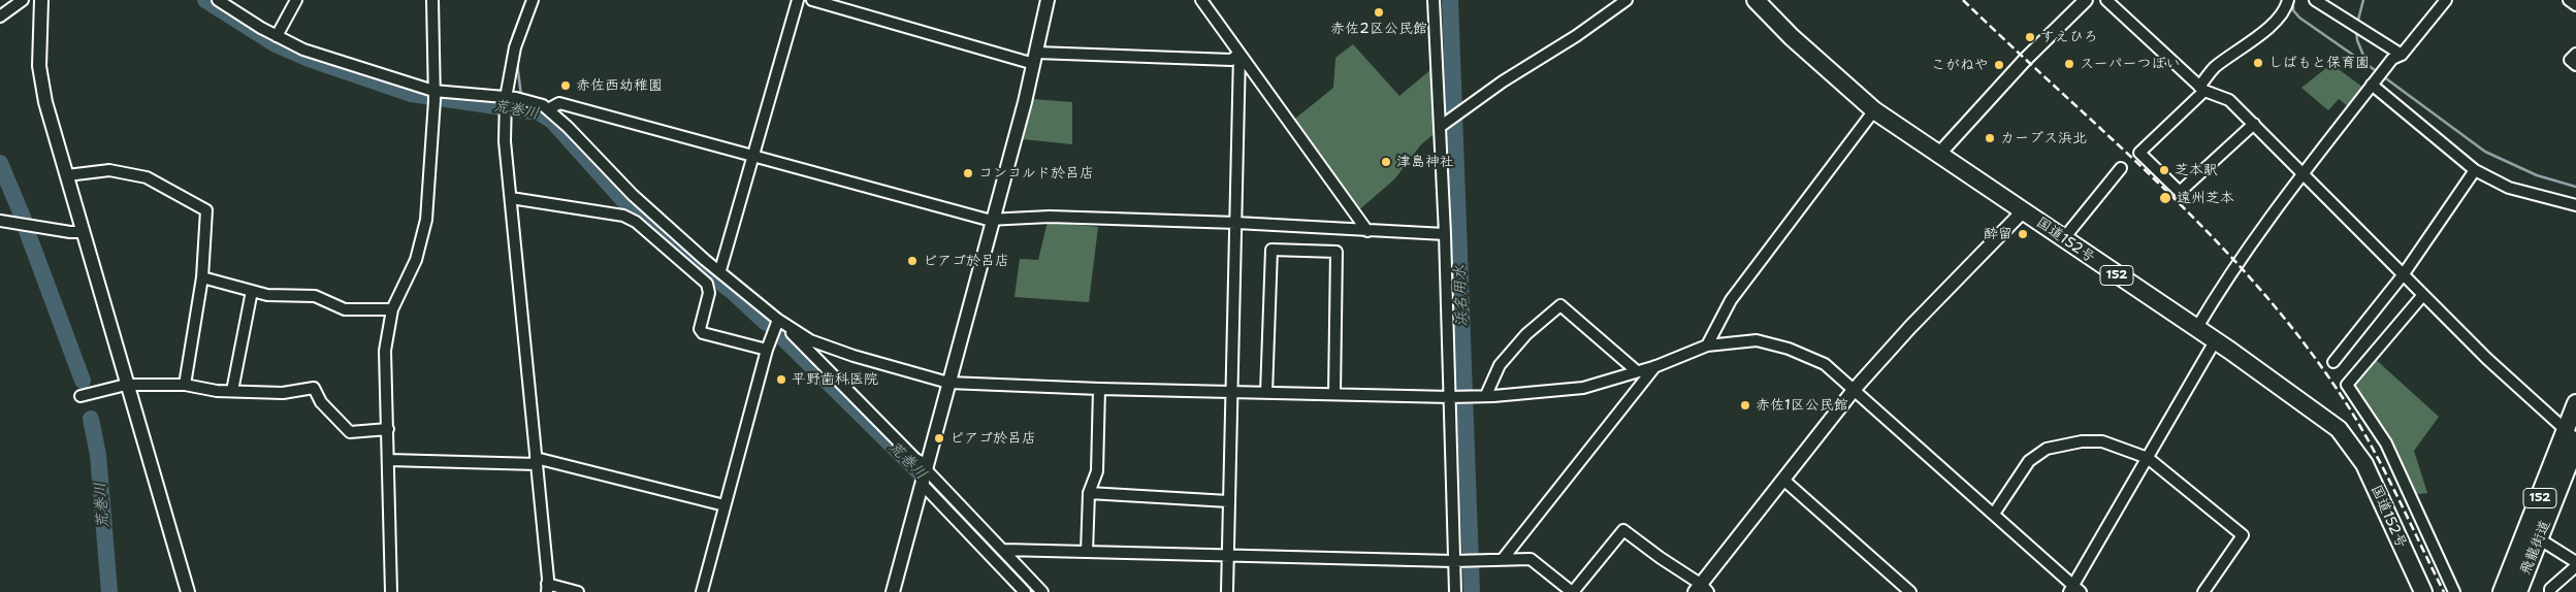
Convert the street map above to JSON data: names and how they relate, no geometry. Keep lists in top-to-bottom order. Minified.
{"streets":{"highway":["国道152号","152","飛龍街道"]},"water":["荒巻川","浜名用水"],"places":["赤佐2区公民館","すえひろ","しばもと保育園","スーパーつぼい","こがねや","赤佐西幼稚園","カーブス浜北","津島神社","芝本駅","コンコルド於呂店","遠州芝本","酔留","ビアゴ於呂店","平野歯科医院","赤佐1区公民館","ピアゴ於呂店"]}
